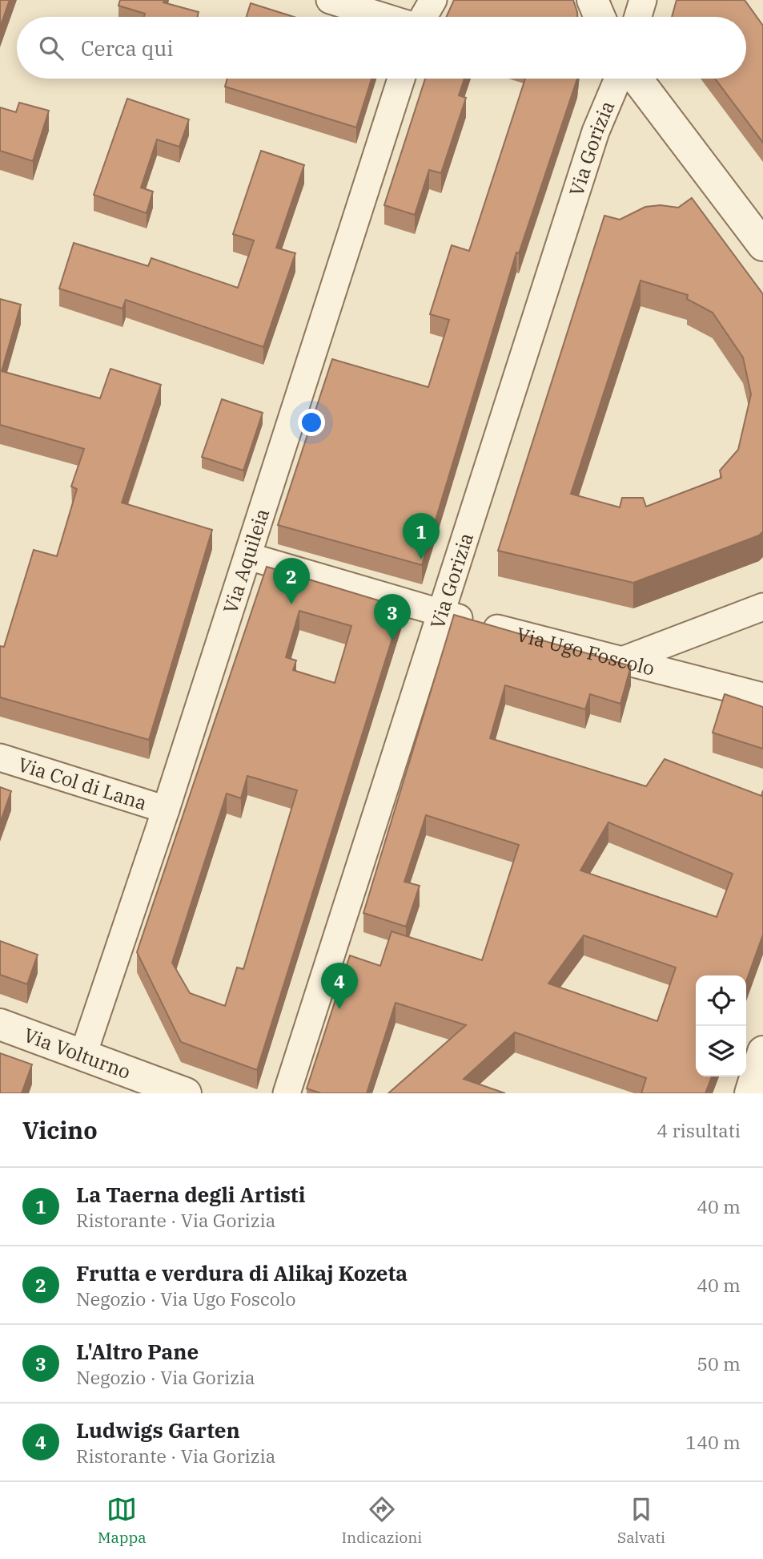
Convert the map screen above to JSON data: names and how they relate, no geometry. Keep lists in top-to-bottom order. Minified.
{"streets":{"street":["Via Gorizia","Via Aquileia","Via Ugo Foscolo","Via Col di Lana","Via Volturno"]},"crossings":[["Via Gorizia","Via Ugo Foscolo"],["Via Aquileia","Via Ugo Foscolo"],["Via Aquileia","Via Col di Lana"],["Via Aquileia","Via Volturno"]],"page":{"search":"Cerca qui","pins":["1","2","3","4"],"heading":["Vicino","4 risultati"],"list":[{"mark":"1","name":"La Taerna degli Artisti","note":"Ristorante · Via Gorizia","value":"40 m"},{"mark":"2","name":"Frutta e verdura di Alikaj Kozeta","note":"Negozio · Via Ugo Foscolo","value":"40 m"},{"mark":"3","name":"L'Altro Pane","note":"Negozio · Via Gorizia","value":"50 m"},{"mark":"4","name":"Ludwigs Garten","note":"Ristorante · Via Gorizia","value":"140 m"}],"nav":["Mappa","Indicazioni","Salvati"]}}
